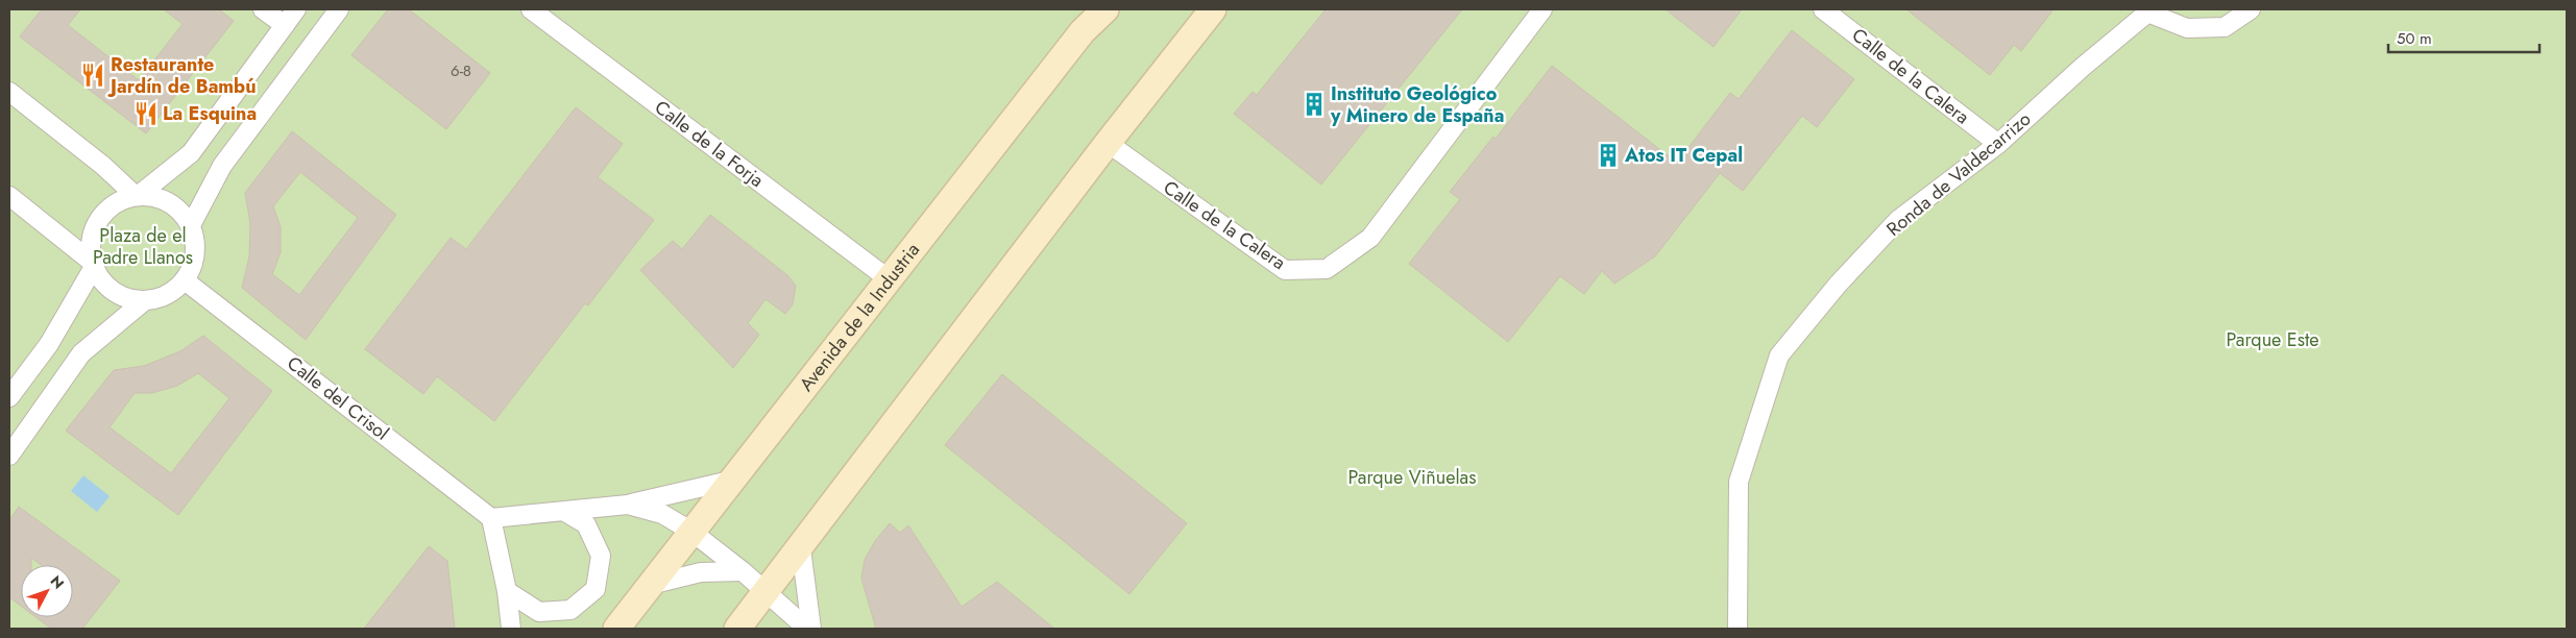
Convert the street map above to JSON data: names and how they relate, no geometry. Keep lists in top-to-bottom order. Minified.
{"streets":{"street":["Calle de la Calera","Calle de la Forja","Ronda de Valdecarrizo","Avenida de la Industria","Calle del Crisol"]},"crossings":[["Calle de la Calera","Ronda de Valdecarrizo"],["Calle de la Forja","Avenida de la Industria"]],"parks":["Plaza de el Padre Llanos","Parque Este","Parque Viñuelas"],"places":{"restaurant":["Restaurante Jardín de Bambú","La Esquina"],"building":["Instituto Geológico y Minero de España","Atos IT Cepal"]},"house_numbers":["6-8"],"scale_bar":"50 m","north":"top right"}
